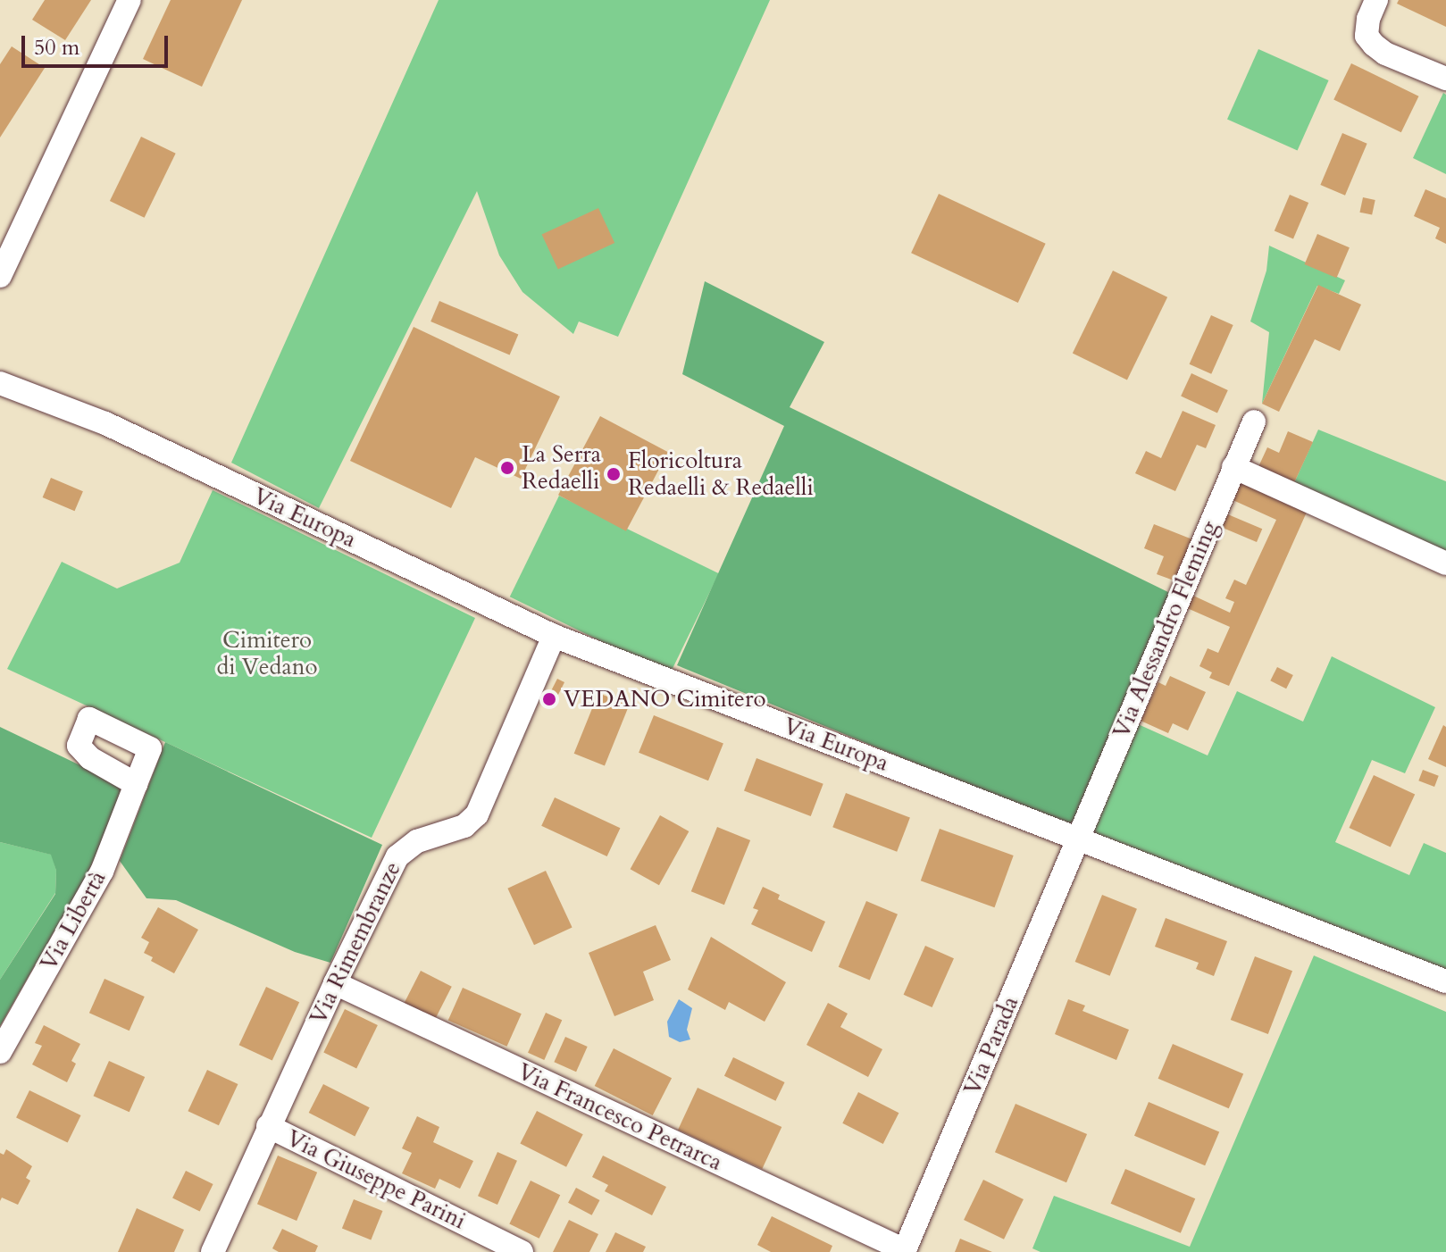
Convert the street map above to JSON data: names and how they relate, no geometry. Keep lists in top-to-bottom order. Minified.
{"streets":{"street":["Via Europa","Via Alessandro Fleming","Via Libertà","Via Rimembranze","Via Parada","Via Francesco Petrarca","Via Giuseppe Parini"]},"crossings":[["Via Europa","Via Alessandro Fleming"],["Via Europa","Via Rimembranze"],["Via Europa","Via Parada"],["Via Alessandro Fleming","Via Parada"],["Via Rimembranze","Via Francesco Petrarca"],["Via Rimembranze","Via Giuseppe Parini"],["Via Parada","Via Francesco Petrarca"]],"parks":["Cimitero di Vedano"],"places":["La Serra Redaelli","Floricoltura Redaelli & Redaelli","VEDANO Cimitero"],"scale_bar":"50 m"}
